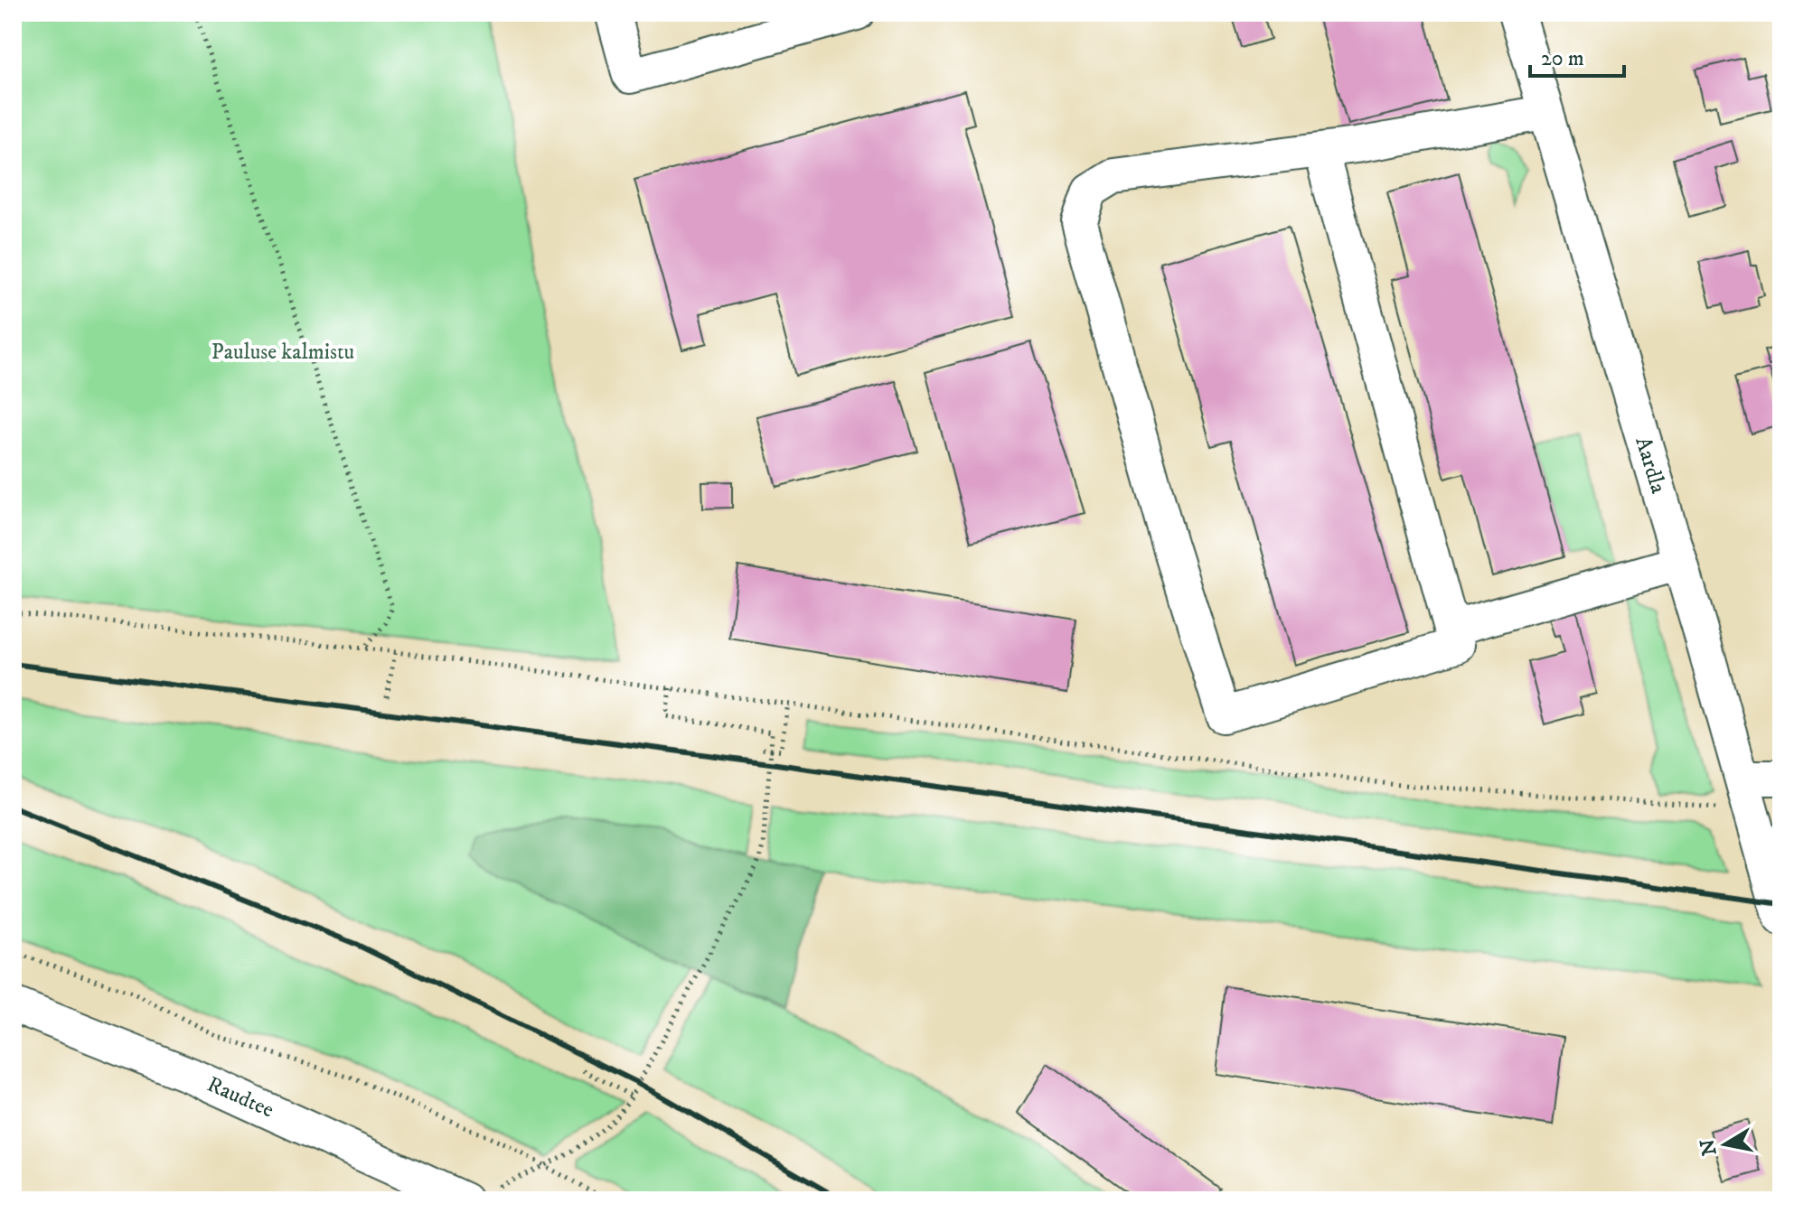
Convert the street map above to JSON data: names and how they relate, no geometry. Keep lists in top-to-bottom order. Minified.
{"streets":{"street":["Aardla","Raudtee"]},"parks":["Pauluse kalmistu"],"scale_bar":"20 m","north":"left"}
